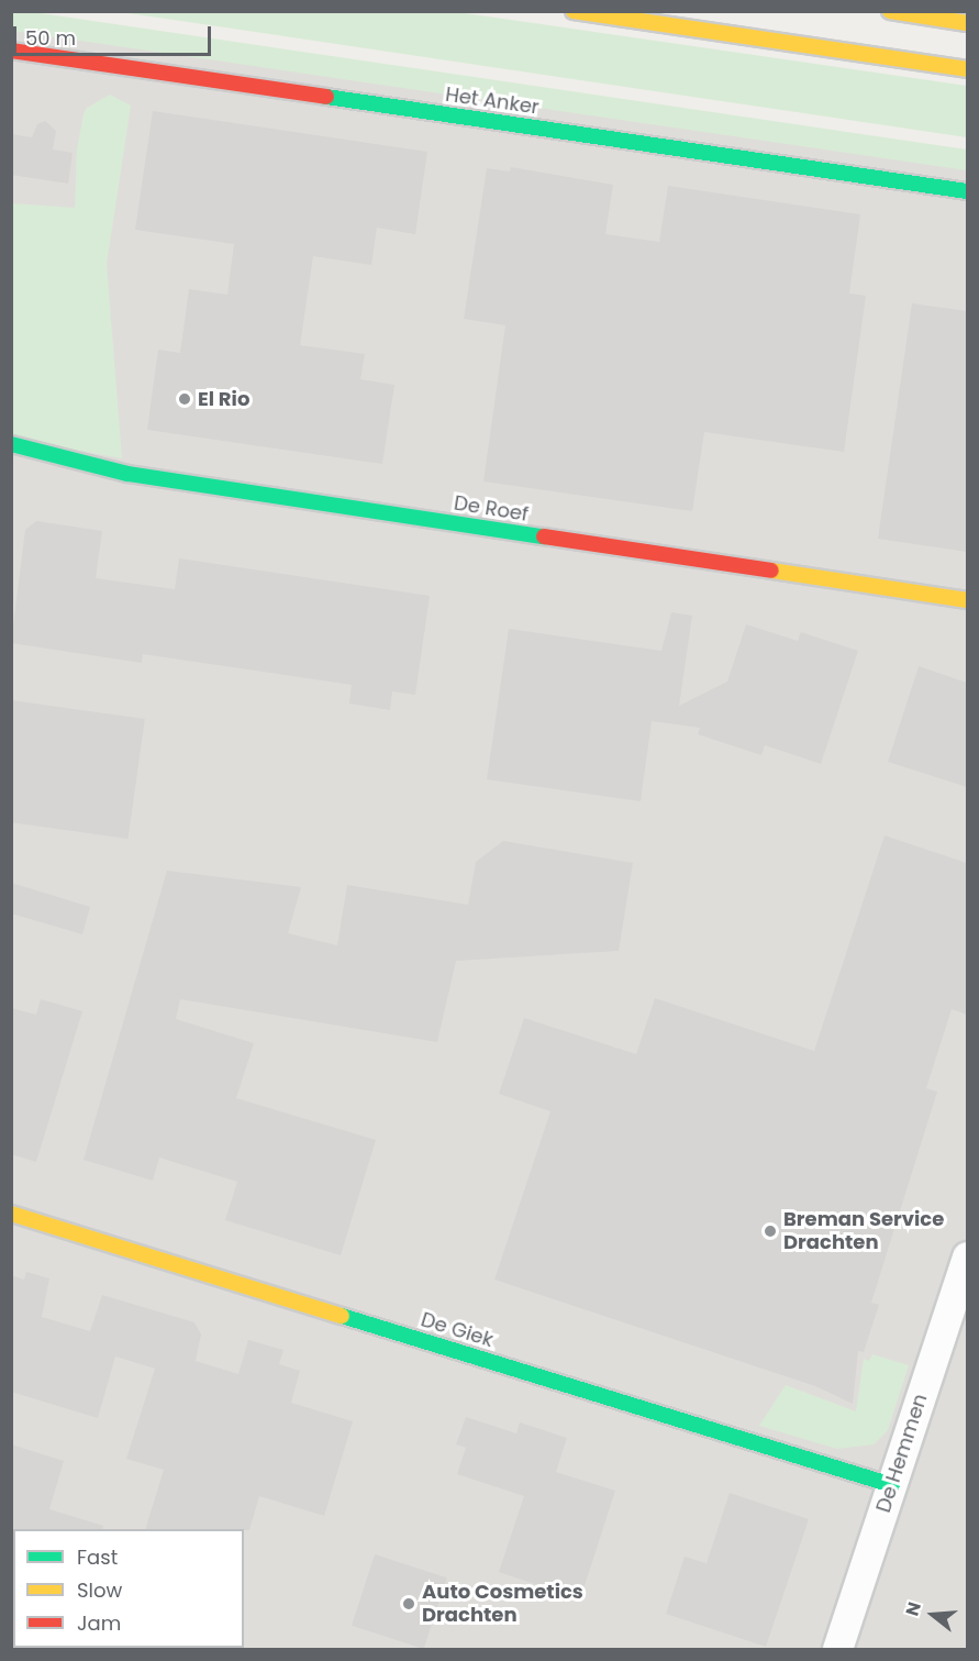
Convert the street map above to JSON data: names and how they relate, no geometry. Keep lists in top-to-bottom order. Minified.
{"streets":{"street":["Het Anker","De Roef","De Giek","De Hemmen"]},"crossings":[["De Giek","De Hemmen"]],"places":["El Rio","Breman Service Drachten","Auto Cosmetics Drachten"],"legend":["Fast","Slow","Jam"],"scale_bar":"50 m","north":"left"}
